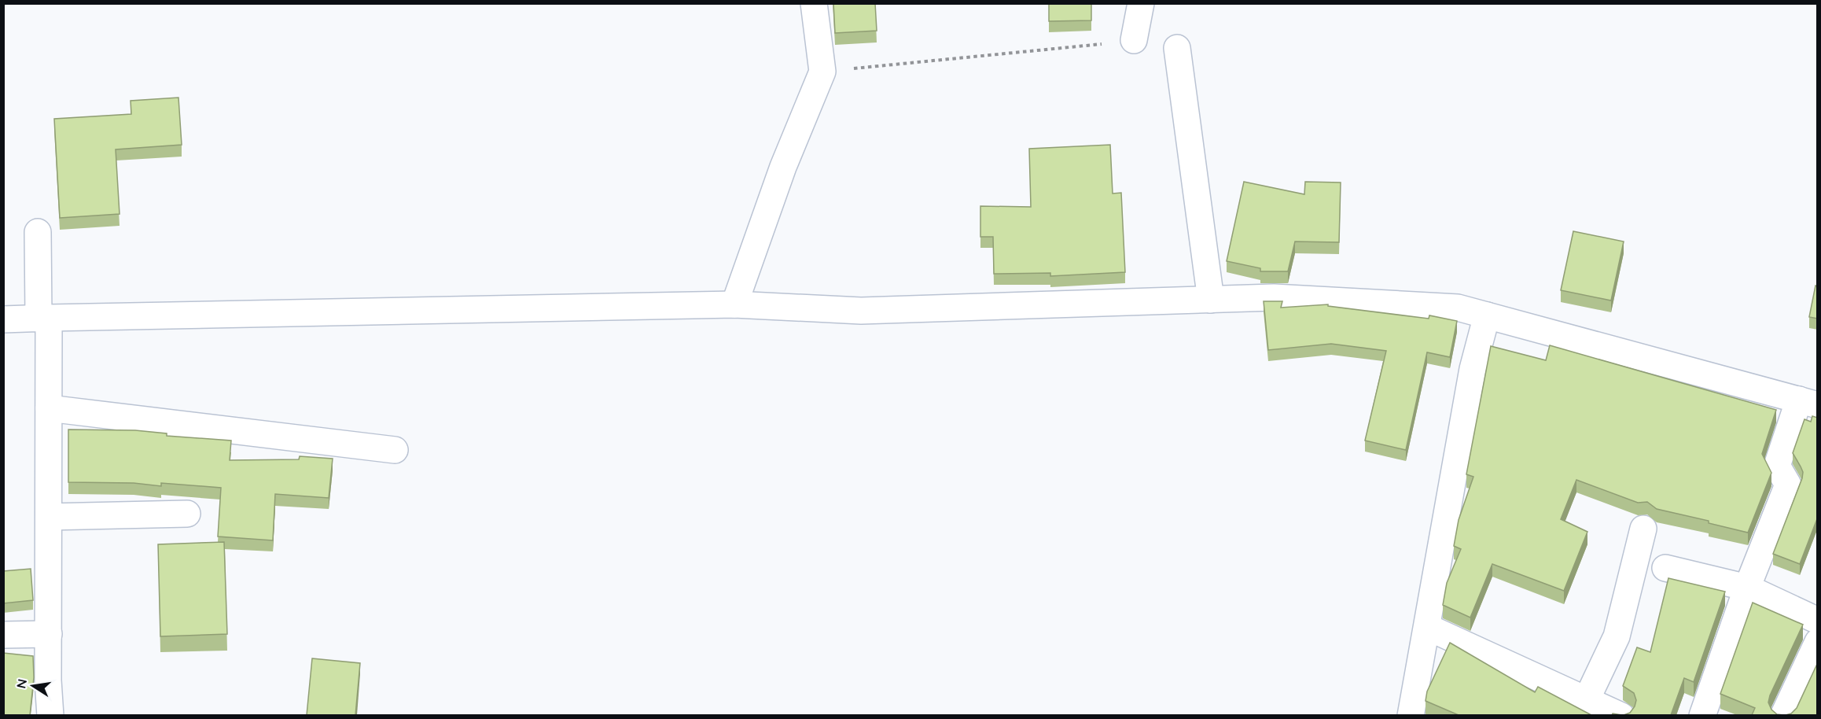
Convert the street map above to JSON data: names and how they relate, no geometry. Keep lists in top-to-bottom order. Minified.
{"north":"left"}
